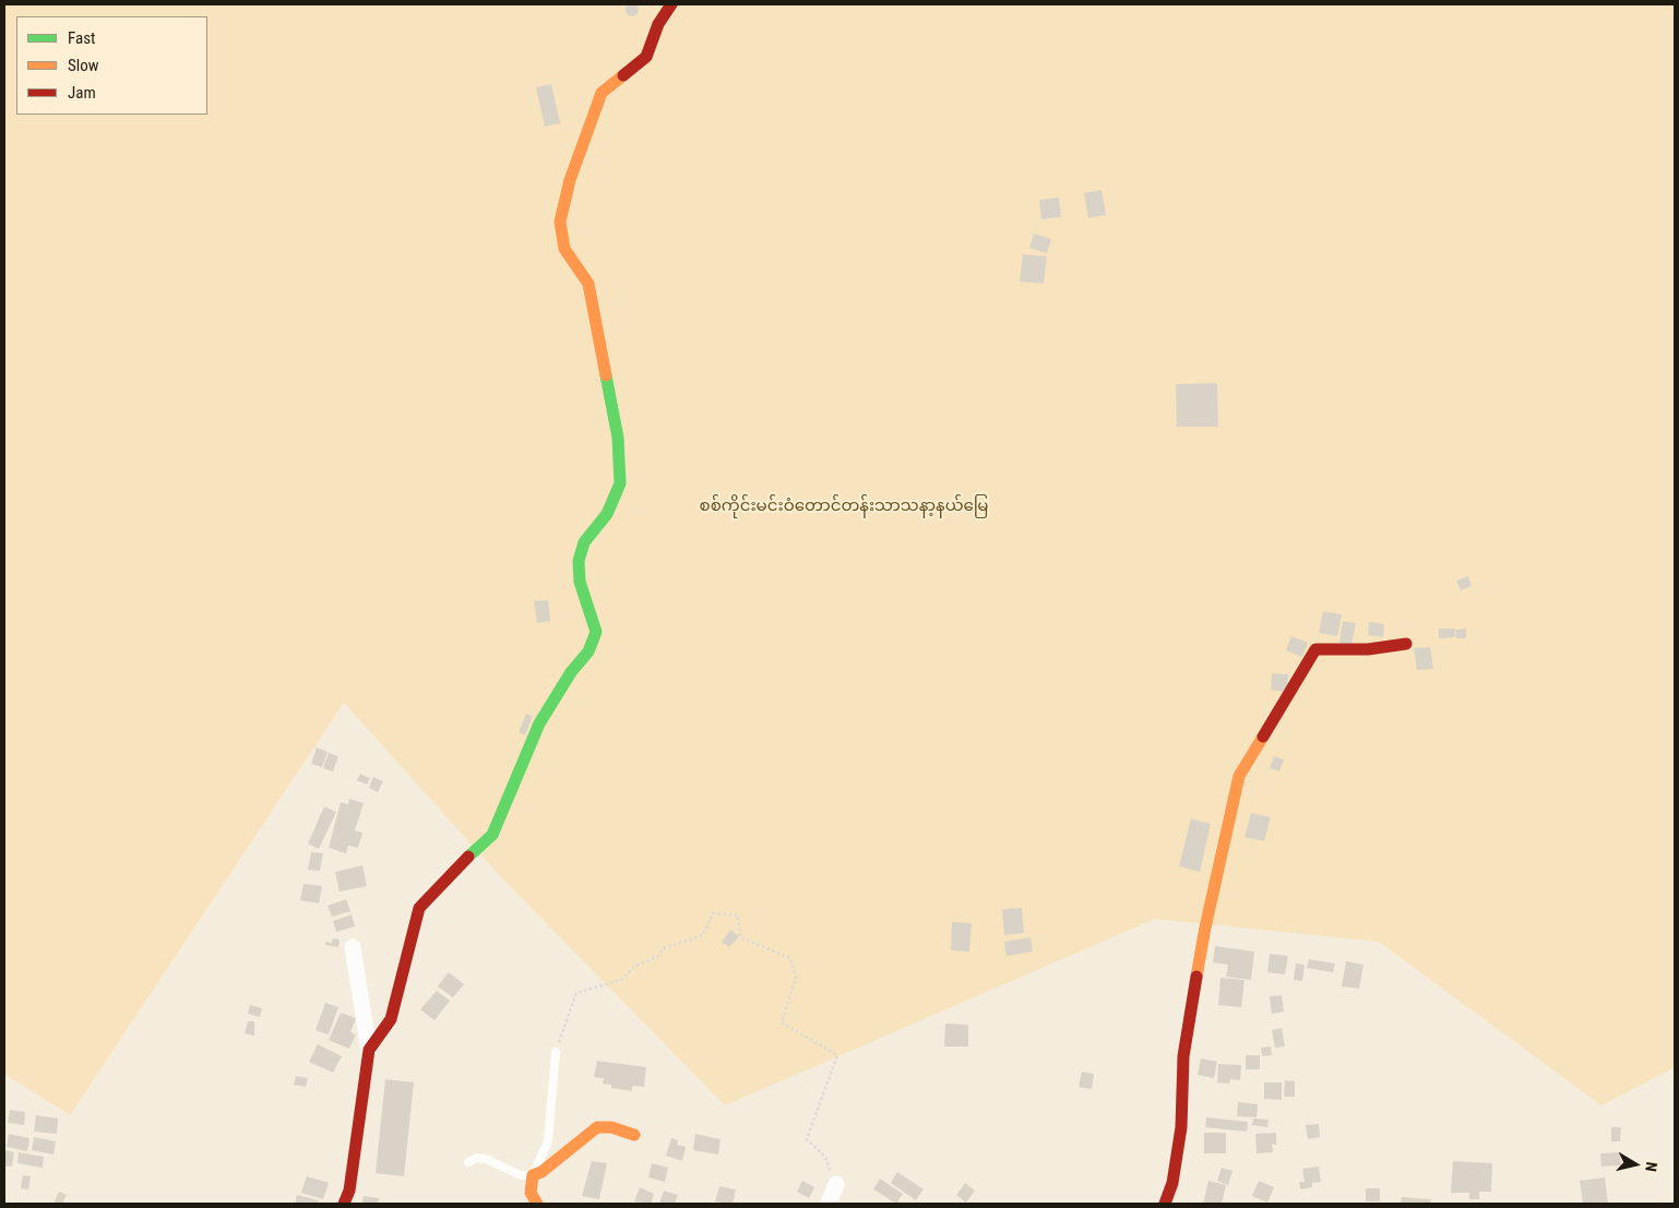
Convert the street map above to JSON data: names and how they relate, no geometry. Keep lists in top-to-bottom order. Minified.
{"parks":["စစ်ကိုင်းမင်းဝံတောင်တန်းသာသနာ့နယ်မြေ"],"legend":["Fast","Slow","Jam"],"north":"right"}
